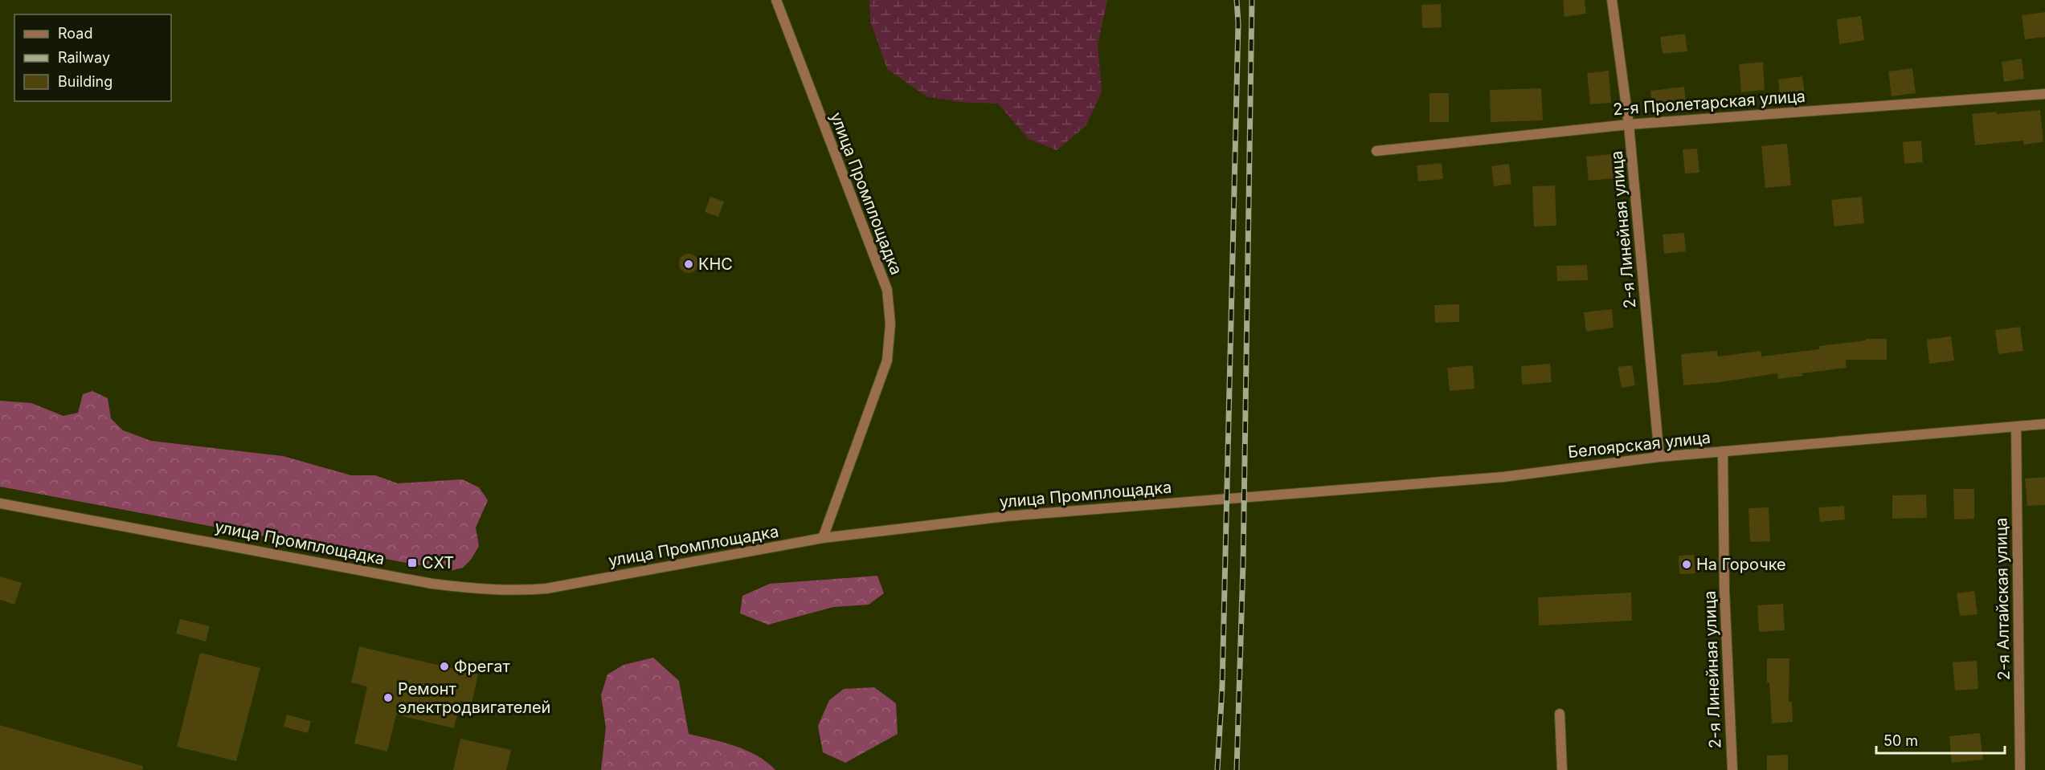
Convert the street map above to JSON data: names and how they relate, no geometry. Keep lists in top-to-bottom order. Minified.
{"streets":{"street":["2-я Пролетарская улица","улица Промплощадка","2-я Линейная улица","Белоярская улица","2-я Алтайская улица"]},"crossings":[["2-я Пролетарская улица","2-я Линейная улица"],["улица Промплощадка","Белоярская улица"],["2-я Линейная улица","Белоярская улица"],["Белоярская улица","2-я Алтайская улица"]],"places":{"other":["КНС","На Горочке","Фрегат","Ремонт электродвигателей"],"transit":["СХТ"]},"legend":["Road","Railway","Building"],"scale_bar":"50 m"}
